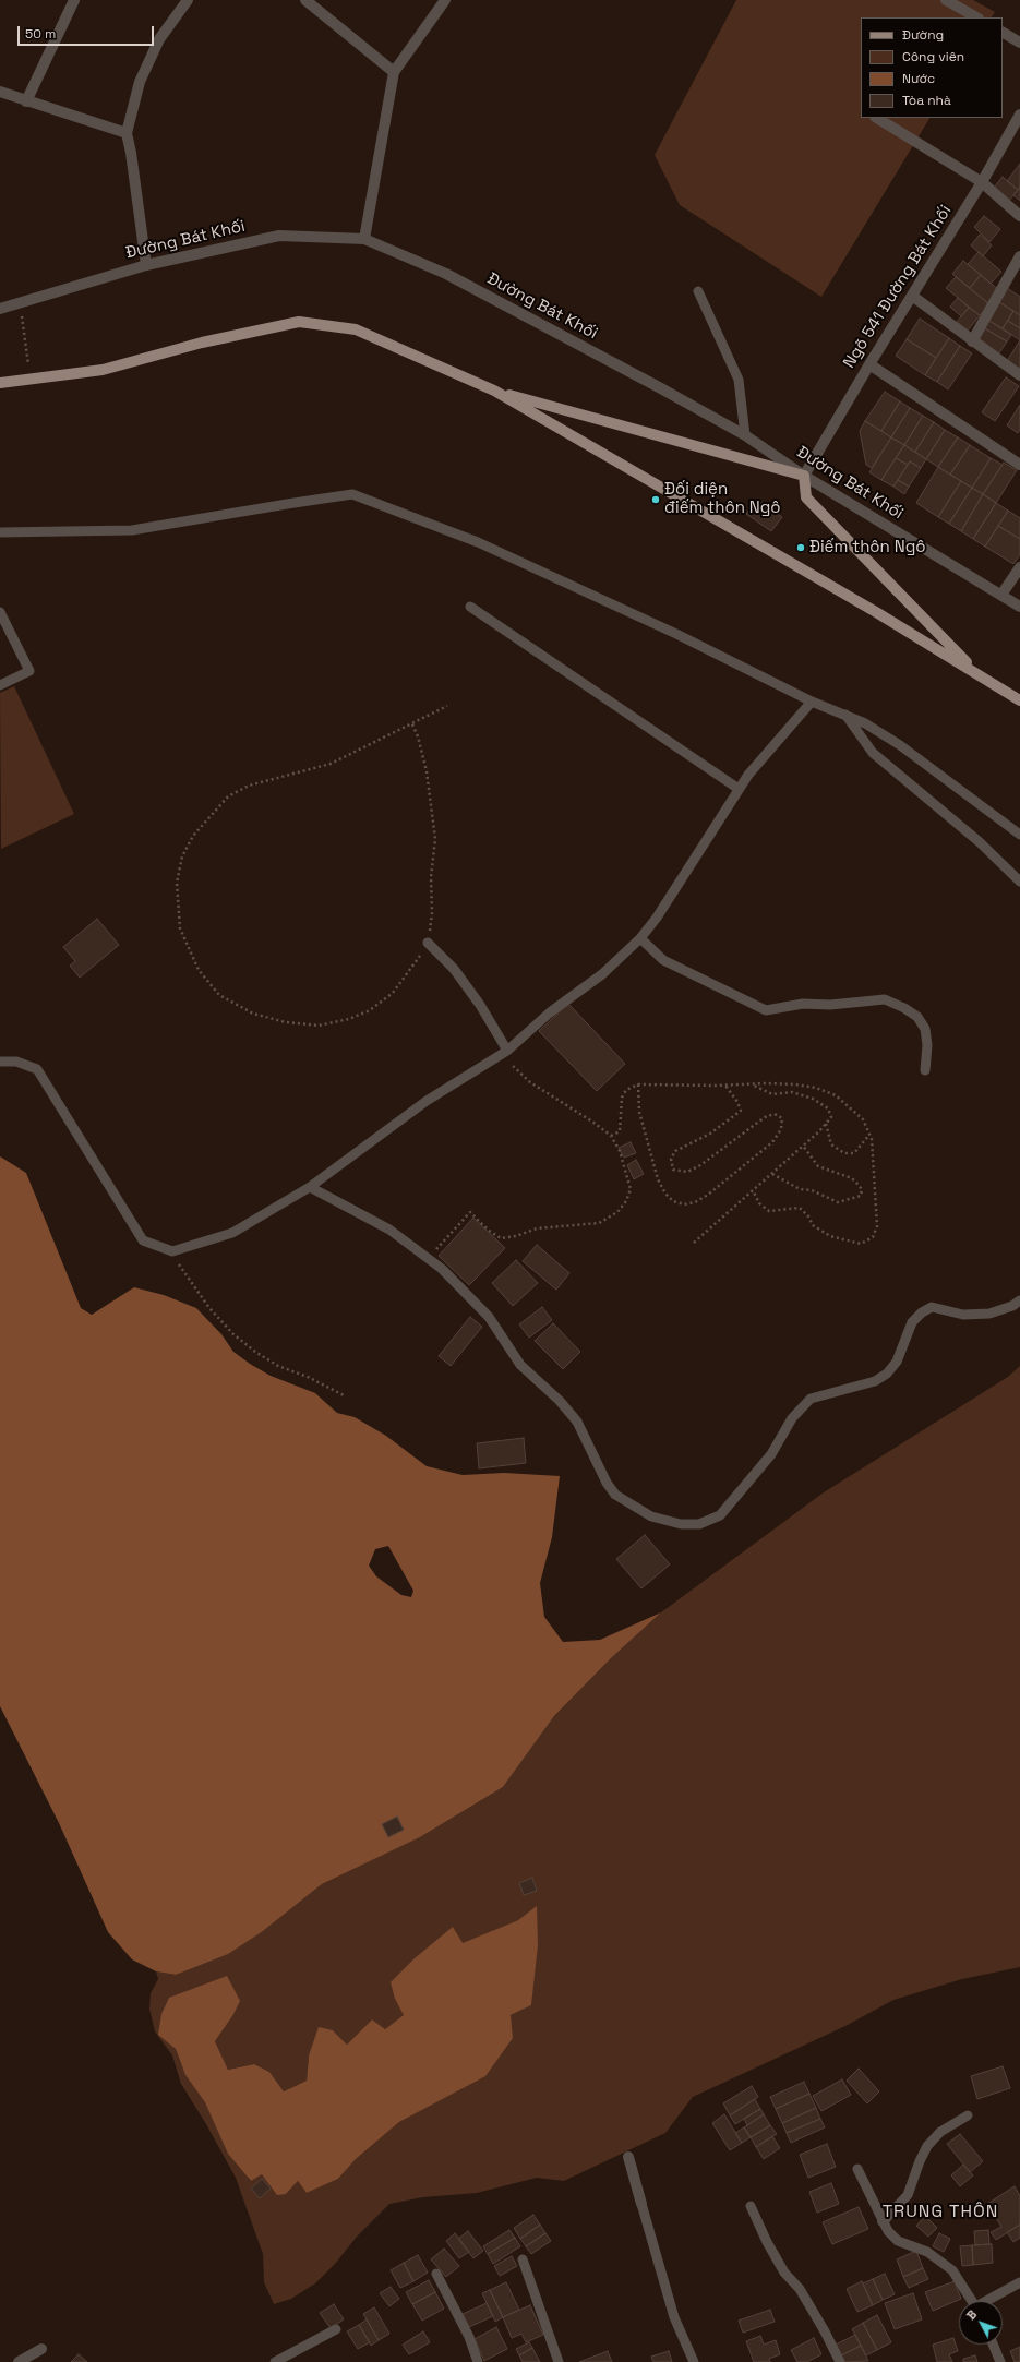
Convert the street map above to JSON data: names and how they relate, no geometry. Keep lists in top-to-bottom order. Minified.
{"streets":{"street":["Đường Bát Khối","Ngõ 541 Đường Bát Khối"]},"crossings":[["Đường Bát Khối","Ngõ 541 Đường Bát Khối"]],"districts":["TRUNG THÔN"],"places":["Đối diện điếm thôn Ngô","Điếm thôn Ngô"],"legend":["Đường","Công viên","Nước","Tòa nhà"],"scale_bar":"50 m","north":"top left"}
